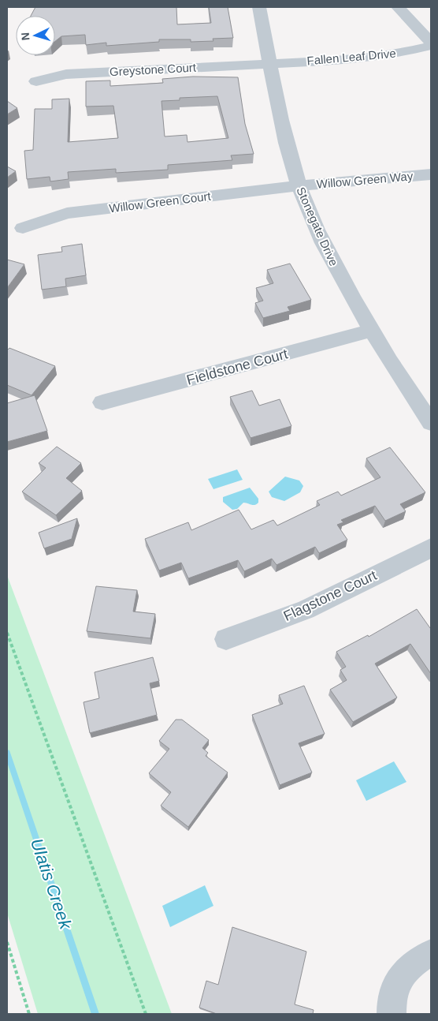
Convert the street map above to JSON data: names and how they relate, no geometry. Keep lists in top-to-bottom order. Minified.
{"streets":{"street":["Fallen Leaf Drive","Greystone Court","Willow Green Way","Willow Green Court","Stonegate Drive","Fieldstone Court","Flagstone Court"]},"crossings":[["Fallen Leaf Drive","Greystone Court"],["Fallen Leaf Drive","Stonegate Drive"],["Greystone Court","Stonegate Drive"],["Willow Green Way","Willow Green Court"],["Willow Green Way","Stonegate Drive"],["Willow Green Court","Stonegate Drive"],["Stonegate Drive","Fieldstone Court"]],"water":["Ulatis Creek"],"north":"left"}
